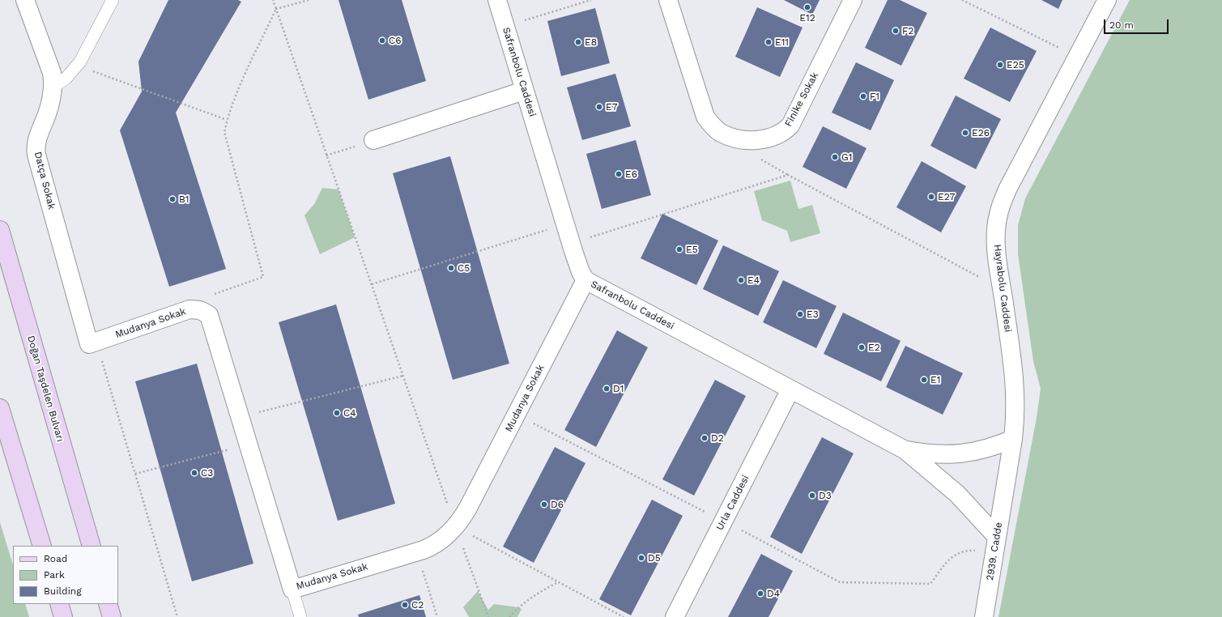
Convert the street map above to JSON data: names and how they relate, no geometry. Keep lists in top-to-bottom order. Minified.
{"streets":{"main road":["Doğan Taşdelen Bulvarı"],"street":["Safranbolu Caddesi","Finike Sokak","Datça Sokak","Hayrabolu Caddesi","Mudanya Sokak","Urla Caddesi","2939. Cadde"]},"crossings":[["Safranbolu Caddesi","Hayrabolu Caddesi"],["Safranbolu Caddesi","Mudanya Sokak"],["Safranbolu Caddesi","Urla Caddesi"],["Safranbolu Caddesi","2939. Cadde"],["Datça Sokak","Mudanya Sokak"],["Hayrabolu Caddesi","2939. Cadde"]],"places":["E12","F2","C6","E8","E11","E25","F1","E7","E26","G1","E6","E27","B1","E5","C5","E4","E3","E2","E1","D1","C4","D2","C3","D3","D6","D5","D4","C2"],"legend":["Road","Park","Building"],"scale_bar":"20 m"}
